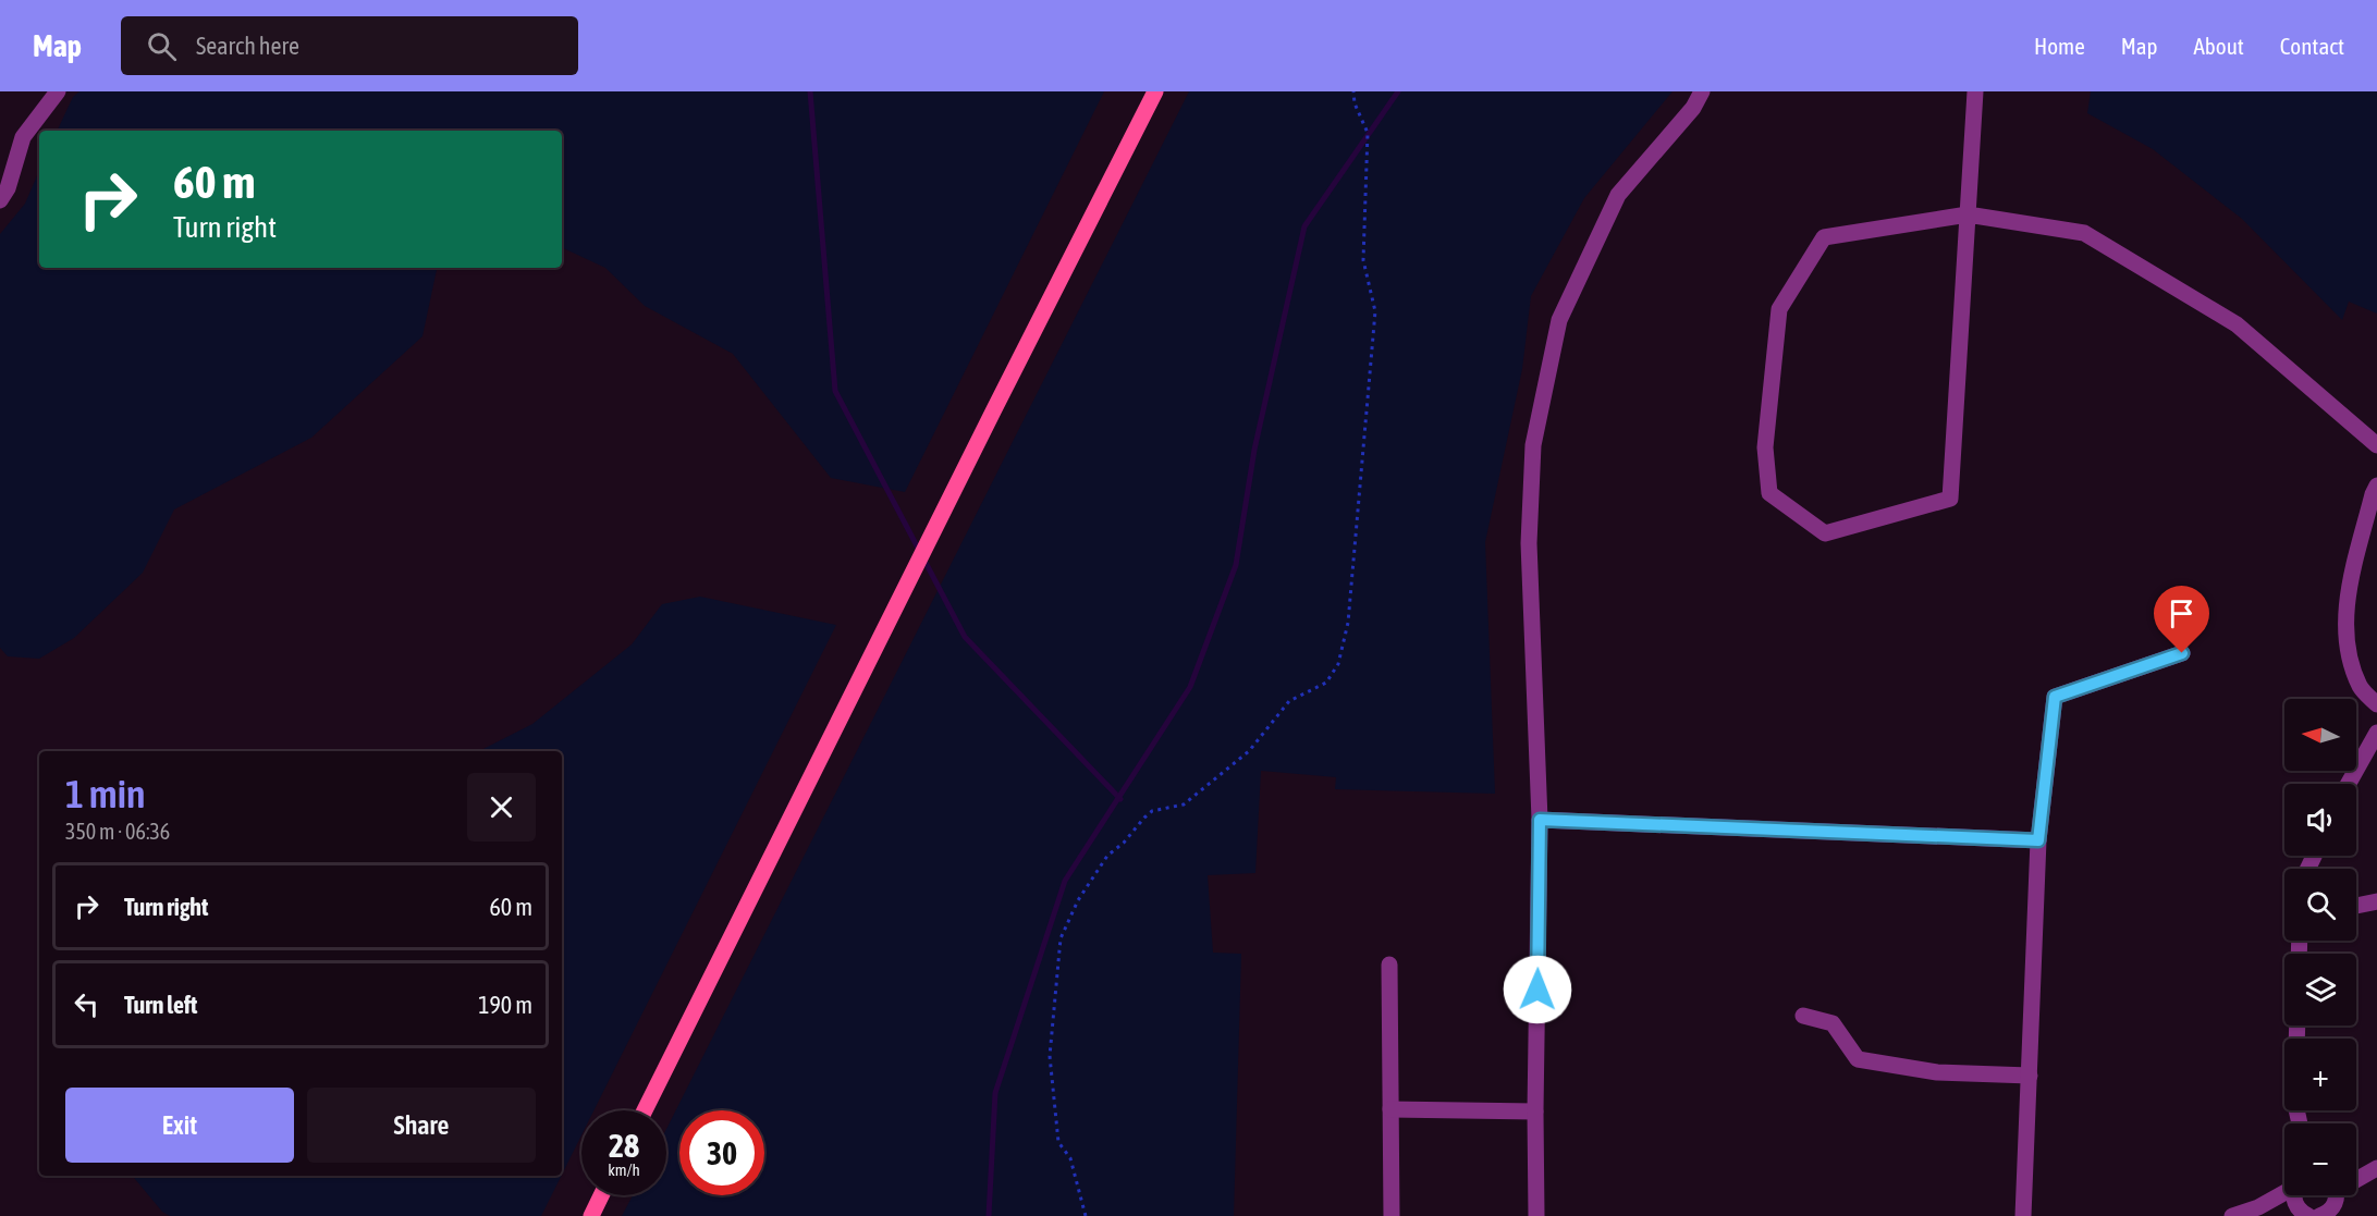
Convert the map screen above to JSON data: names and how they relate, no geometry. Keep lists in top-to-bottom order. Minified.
{"north":"left","page":{"header":"Map","search":"Search here","nav":["Home","Map","About","Contact"],"turn":["60 m","Turn right"],"map_buttons":["+","−"],"heading":["1 min","350 m · 06:36"],"list":[{"name":"Turn right","value":"60 m"},{"name":"Turn left","value":"190 m"}],"buttons":["Exit","Share"],"speed":"28 km/h","limit":"30"}}
